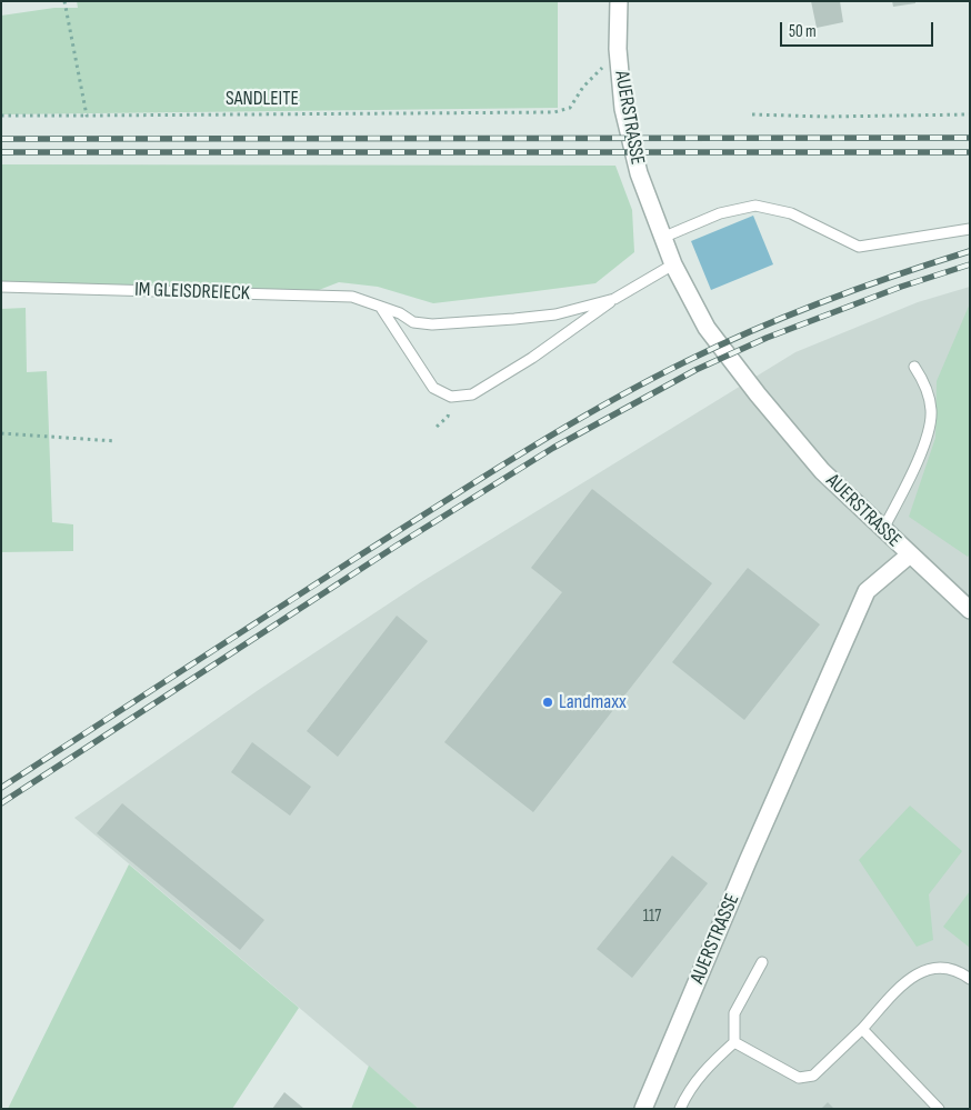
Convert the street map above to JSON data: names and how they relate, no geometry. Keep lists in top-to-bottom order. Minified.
{"streets":{"street":["AUERSTRASSE"],"lane":["IM GLEISDREIECK"],"path":["SANDLEITE"]},"crossings":[["SANDLEITE","AUERSTRASSE"],["AUERSTRASSE","IM GLEISDREIECK"]],"places":["Landmaxx"],"house_numbers":["117"],"scale_bar":"50 m"}
